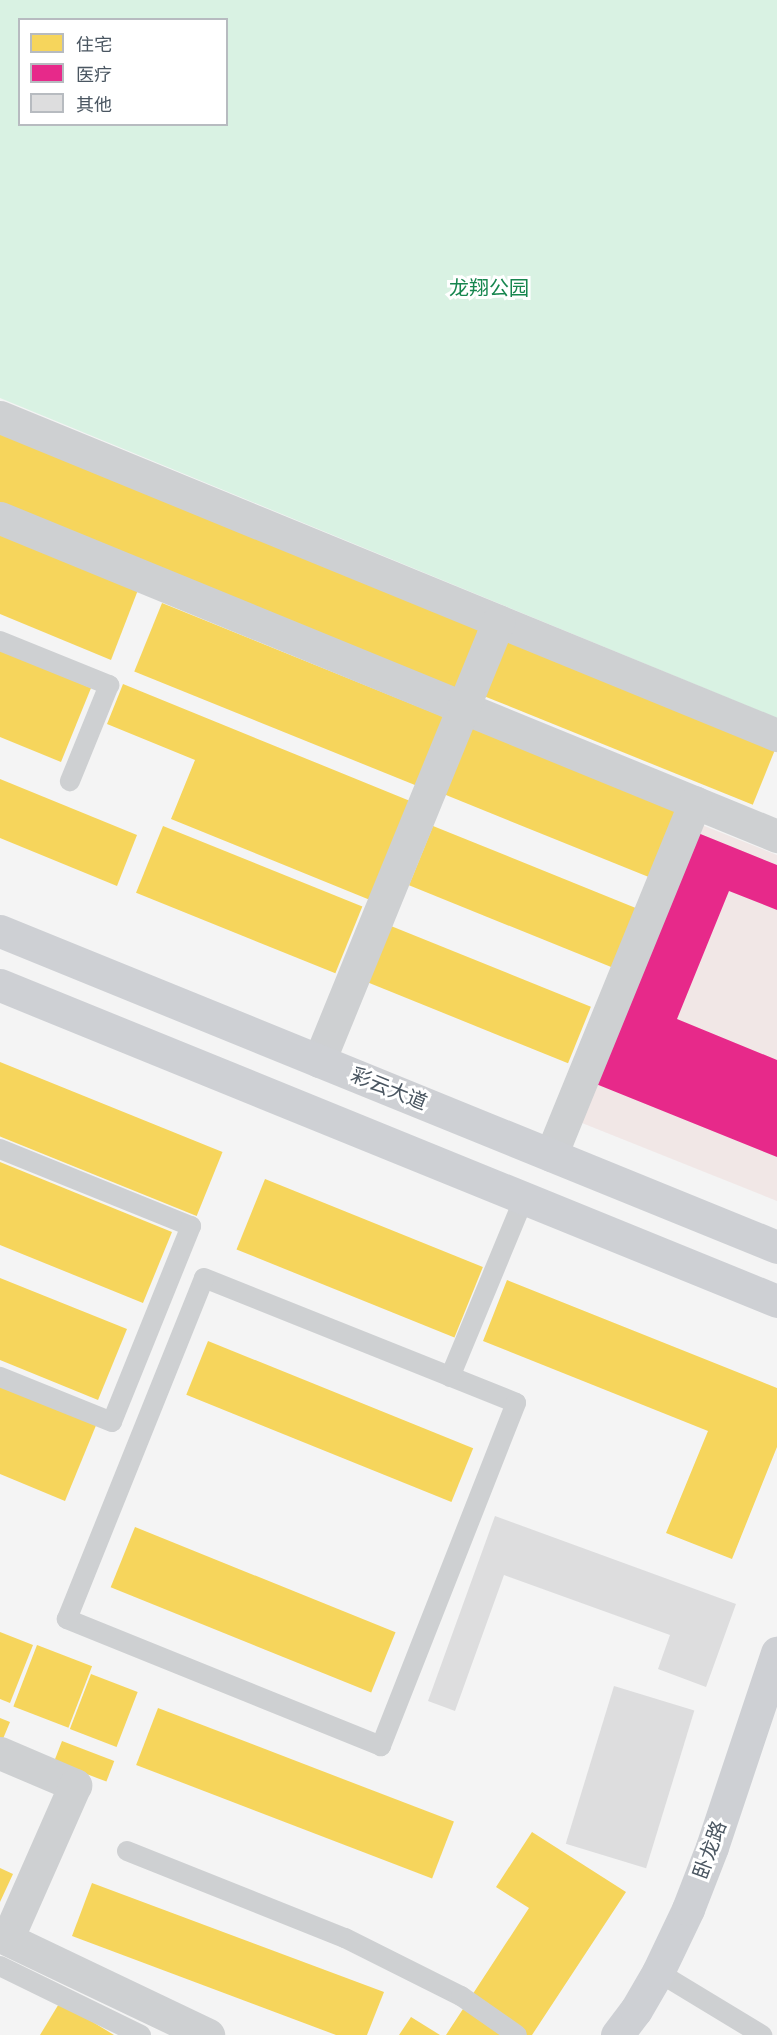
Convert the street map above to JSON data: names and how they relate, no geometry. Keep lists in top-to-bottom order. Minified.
{"streets":{"main road":["彩云大道","卧龙路"]},"parks":["龙翔公园"],"legend":["住宅","医疗","其他"]}
